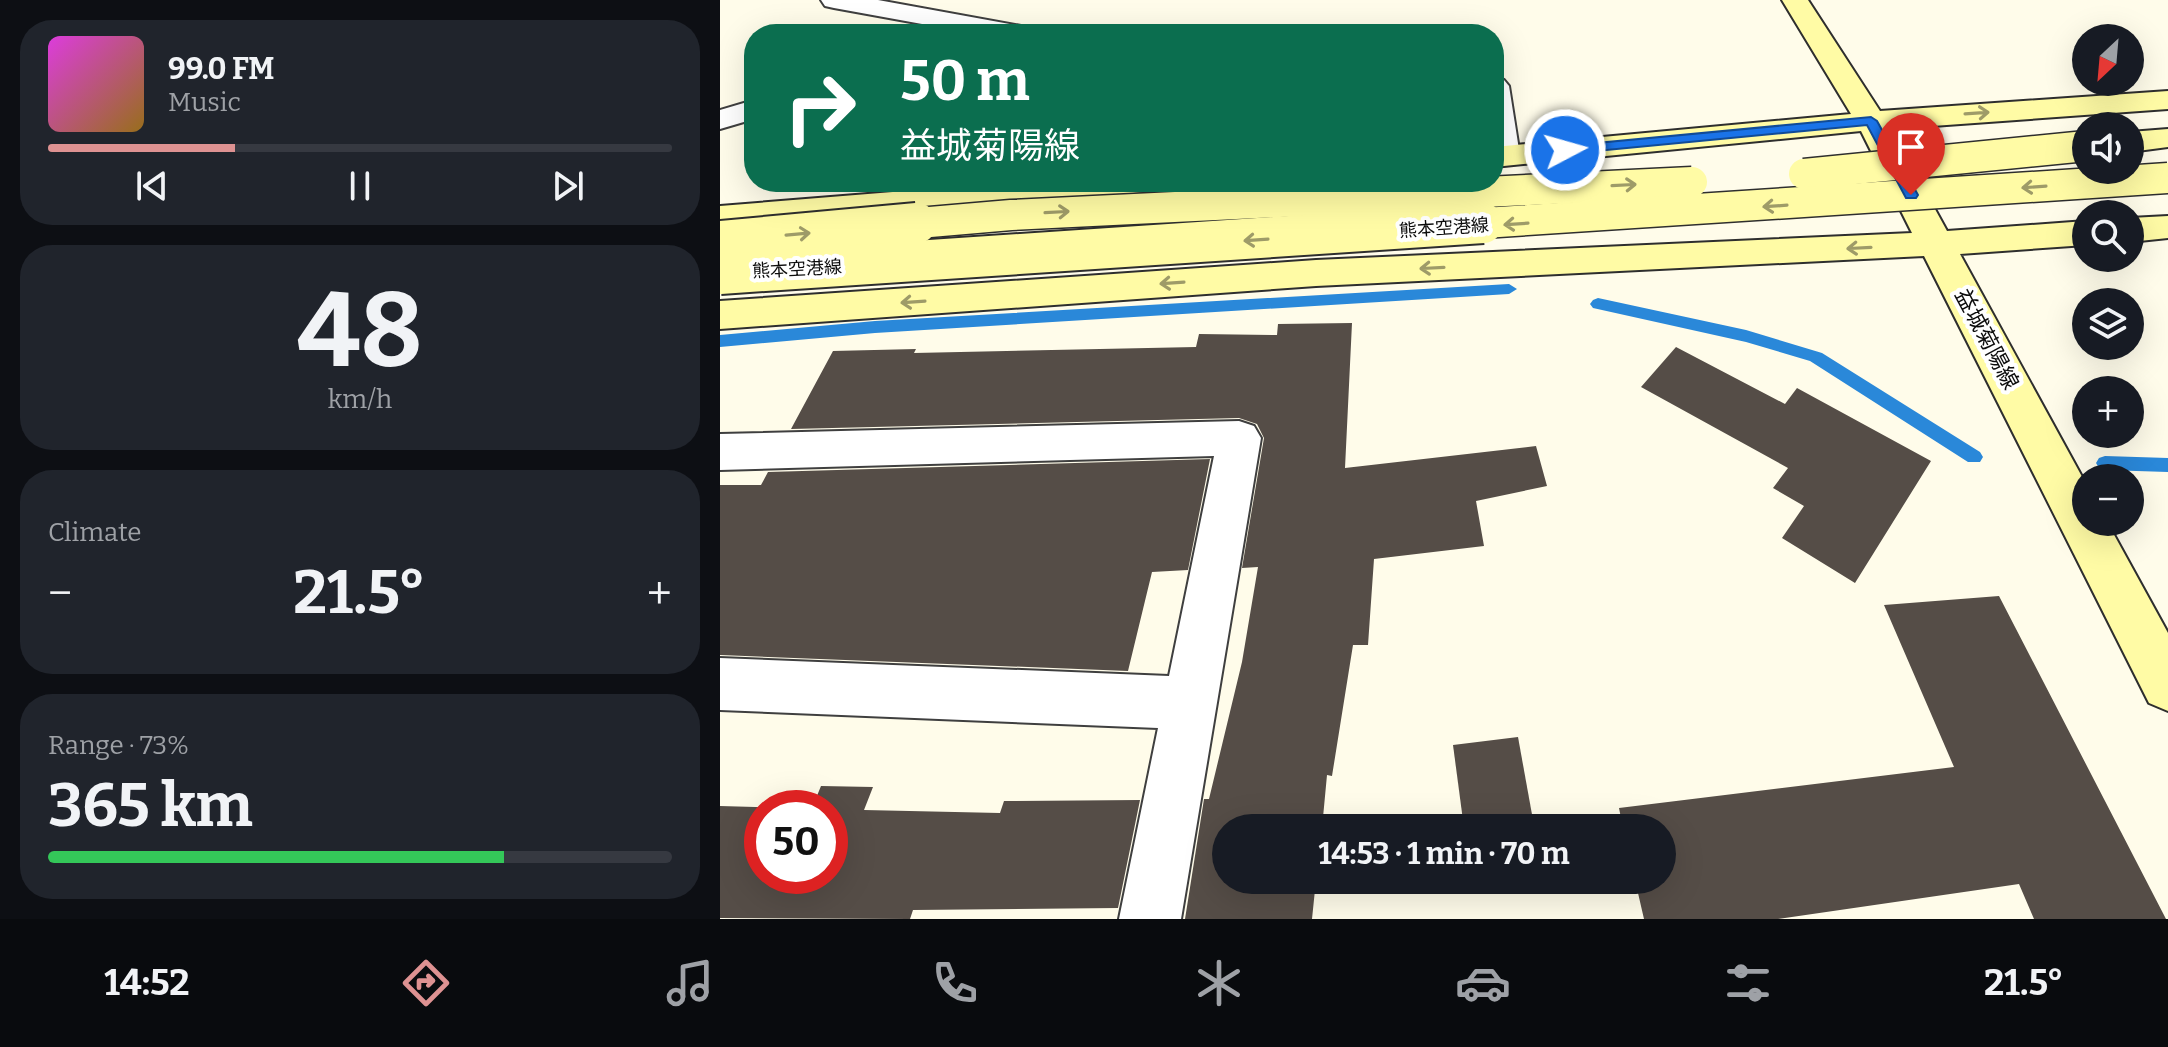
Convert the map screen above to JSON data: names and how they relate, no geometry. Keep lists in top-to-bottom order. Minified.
{"streets":{"main road":["熊本空港線","益城菊陽線"]},"crossings":[["熊本空港線","益城菊陽線"]],"north":"bottom left","page":{"map_buttons":["+","−"],"turn":["50 m","益城菊陽線"],"song":["99.0 FM","Music"],"tile":[["48","km/h"],"Climate",["Range · 73%","365 km"]],"heat":["−","21.5°","+"],"limit":"50","trip":"14:53 · 1 min · 70 m","tabs":["14:52","21.5°"]}}
